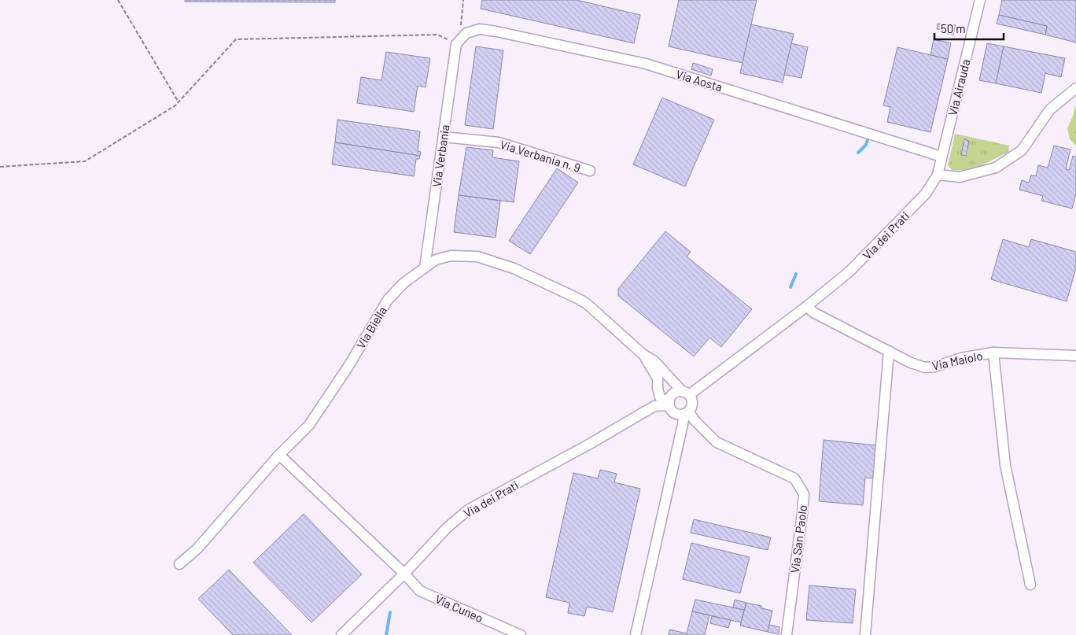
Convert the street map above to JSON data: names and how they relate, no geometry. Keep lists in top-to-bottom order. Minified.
{"streets":{"street":["Via Aosta","Via Airauda","Via Verbania","Via Verbania n. 9","Via dei Prati","Via Biella","Via Maiolo","Via San Paolo","Via Cuneo"]},"crossings":[["Via Aosta","Via Airauda"],["Via Airauda","Via dei Prati"],["Via Verbania","Via Verbania n. 9"],["Via Verbania","Via Biella"],["Via dei Prati","Via Biella"],["Via dei Prati","Via Maiolo"],["Via dei Prati","Via San Paolo"],["Via dei Prati","Via Cuneo"],["Via Biella","Via San Paolo"]],"scale_bar":"50 m"}
